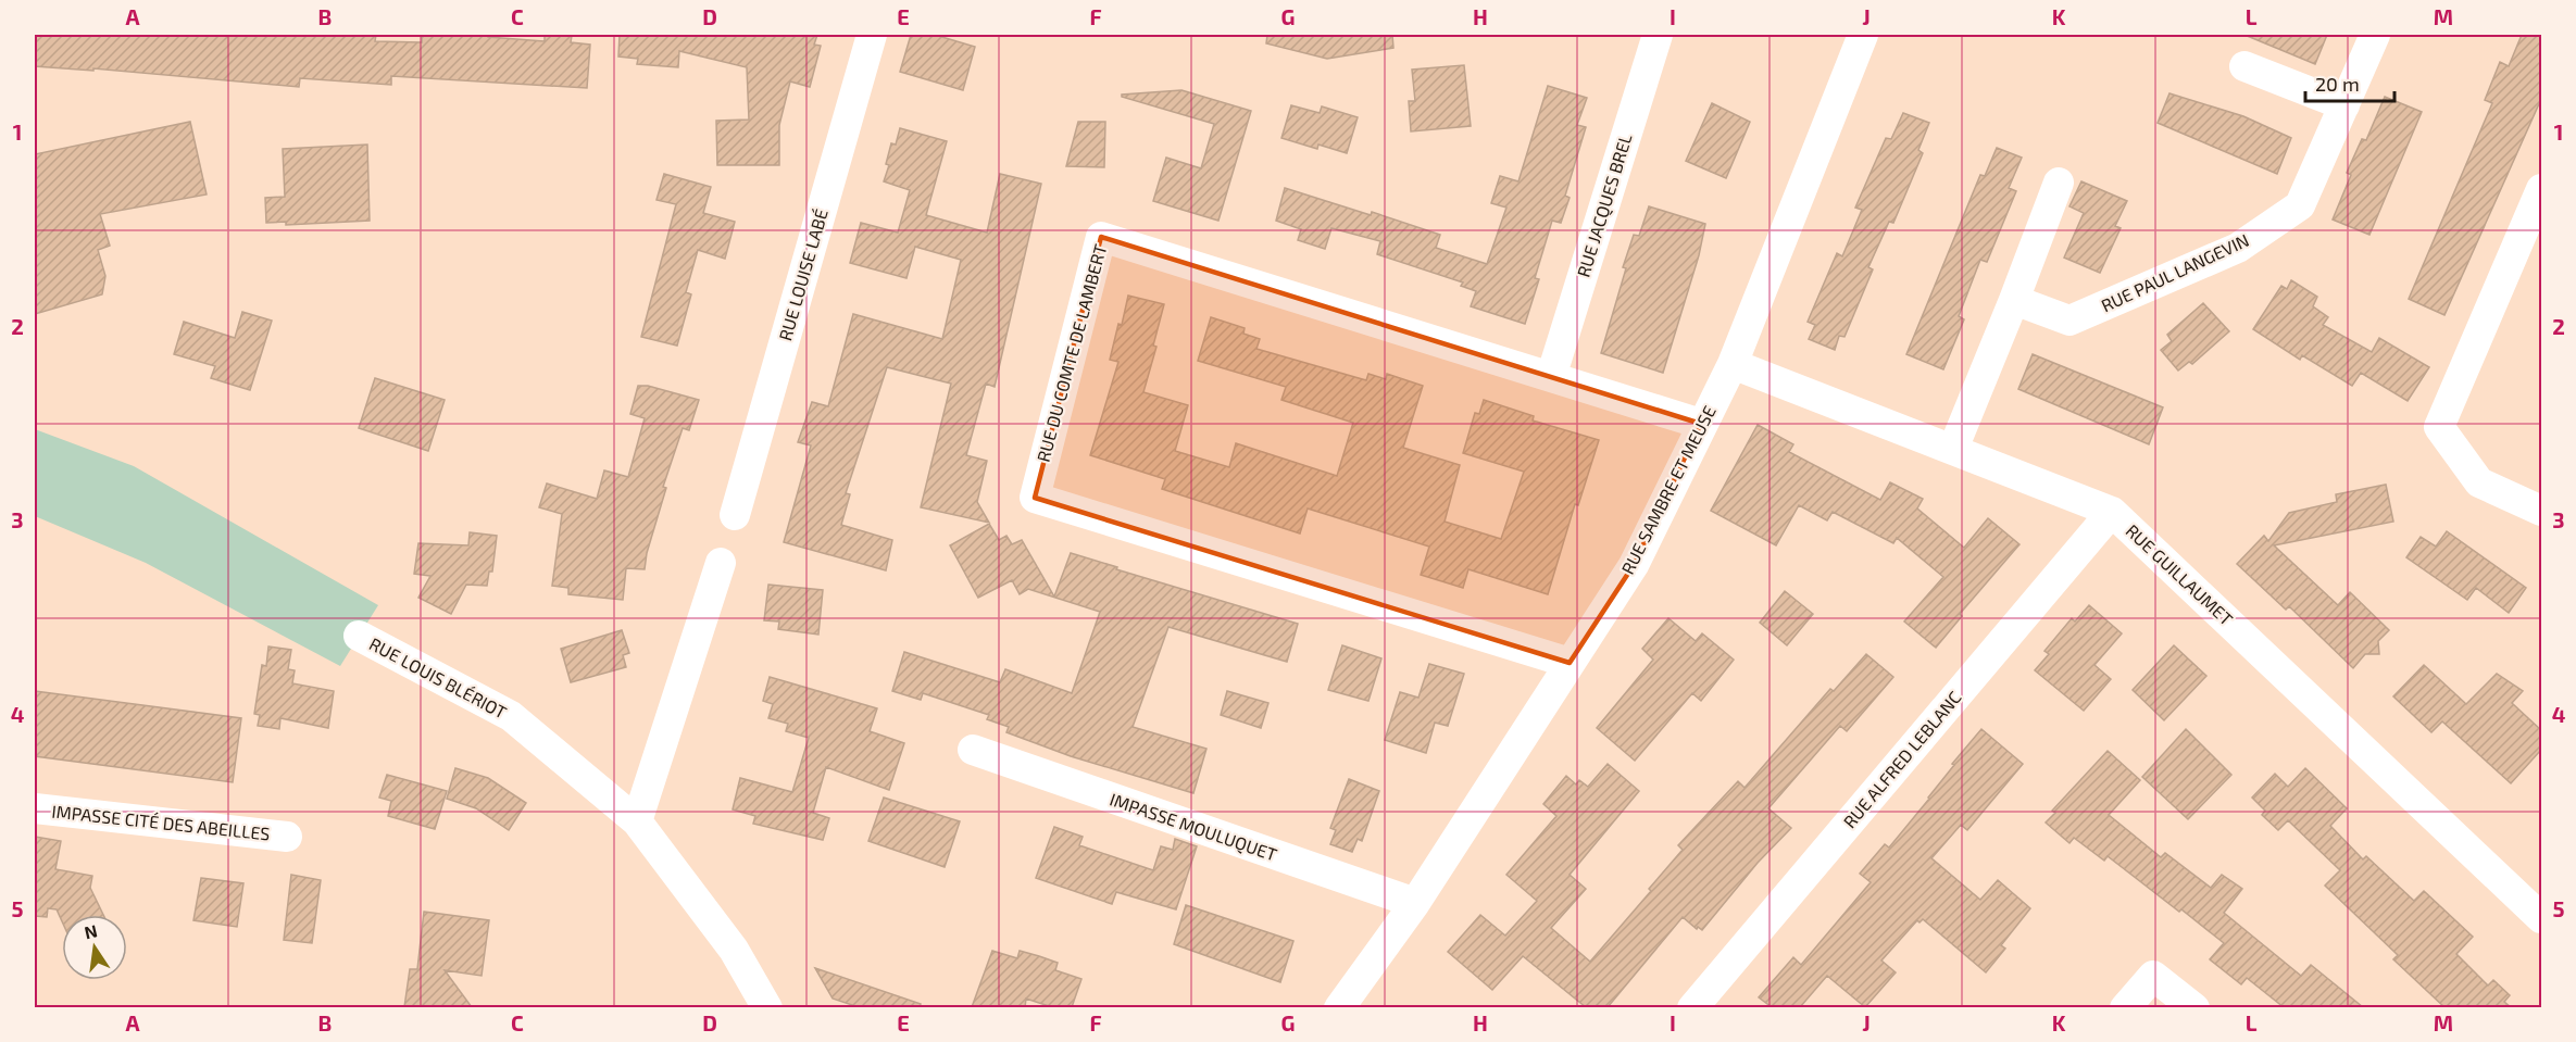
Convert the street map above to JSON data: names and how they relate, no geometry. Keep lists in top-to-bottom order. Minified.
{"streets":{"street":["RUE JACQUES BREL","RUE PAUL LANGEVIN","RUE LOUISE LABÉ","RUE DU COMTE DE LAMBERT","RUE SAMBRE ET MEUSE","RUE GUILLAUMET","RUE LOUIS BLÉRIOT","RUE ALFRED LEBLANC","IMPASSE CITÉ DES ABEILLES","IMPASSE MOULUQUET"]},"crossings":[["RUE JACQUES BREL","RUE DU COMTE DE LAMBERT"],["RUE DU COMTE DE LAMBERT","RUE SAMBRE ET MEUSE"],["RUE SAMBRE ET MEUSE","RUE GUILLAUMET"],["RUE SAMBRE ET MEUSE","IMPASSE MOULUQUET"],["RUE GUILLAUMET","RUE ALFRED LEBLANC"]],"scale_bar":"20 m","north":"top","grid":{"columns":["A","B","C","D","E","F","G","H","I","J","K","L","M"],"rows":["1","2","3","4","5"]}}
